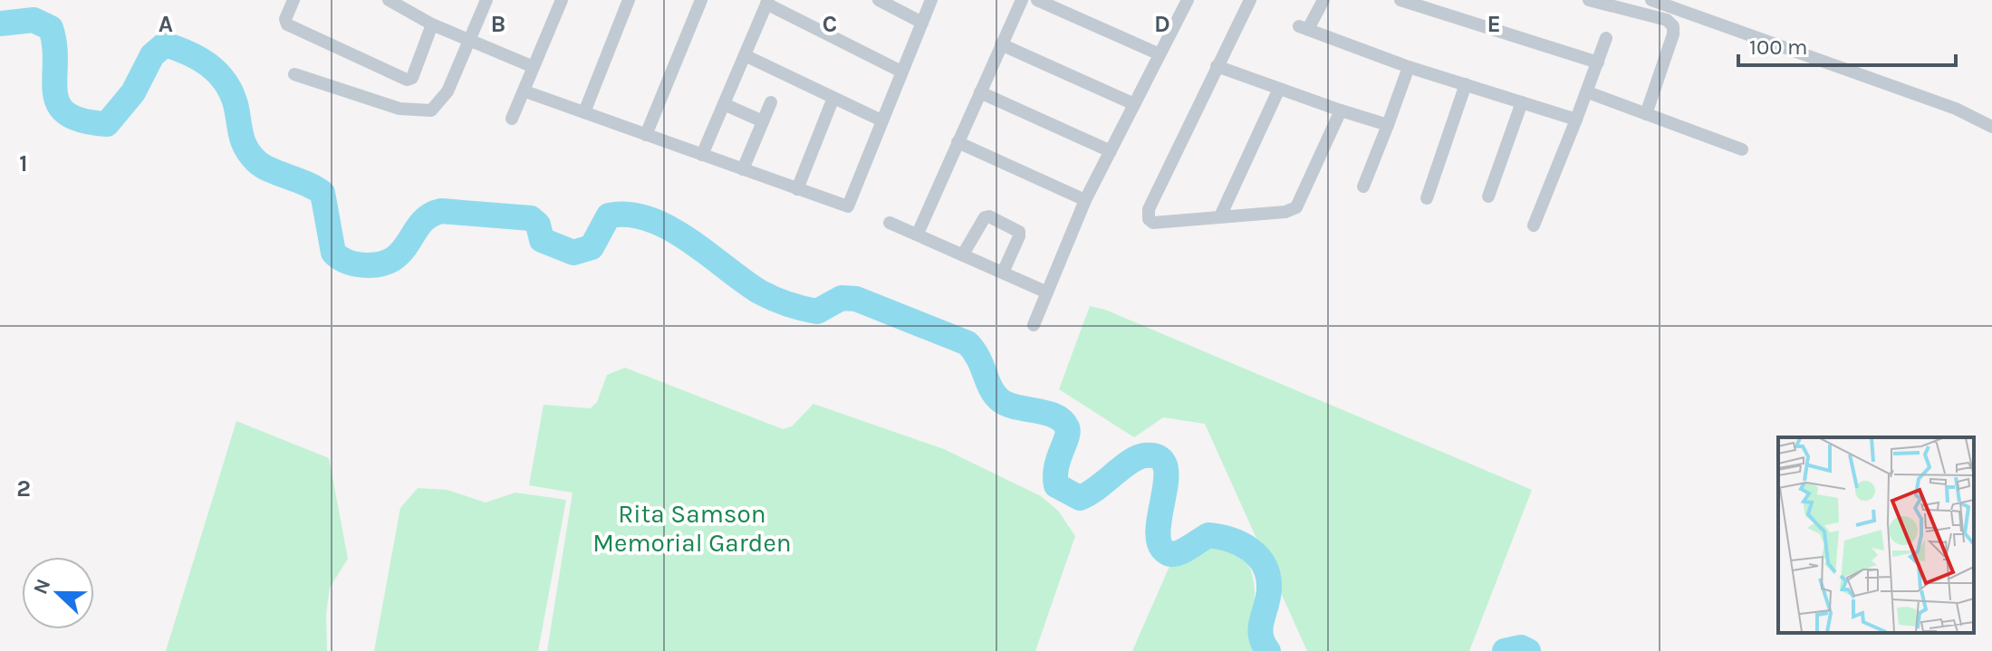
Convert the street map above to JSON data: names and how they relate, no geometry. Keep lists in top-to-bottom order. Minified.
{"parks":["Rita Samson Memorial Garden"],"scale_bar":"100 m","north":"left","grid":{"columns":["A","B","C","D","E"],"rows":["1","2"]}}
